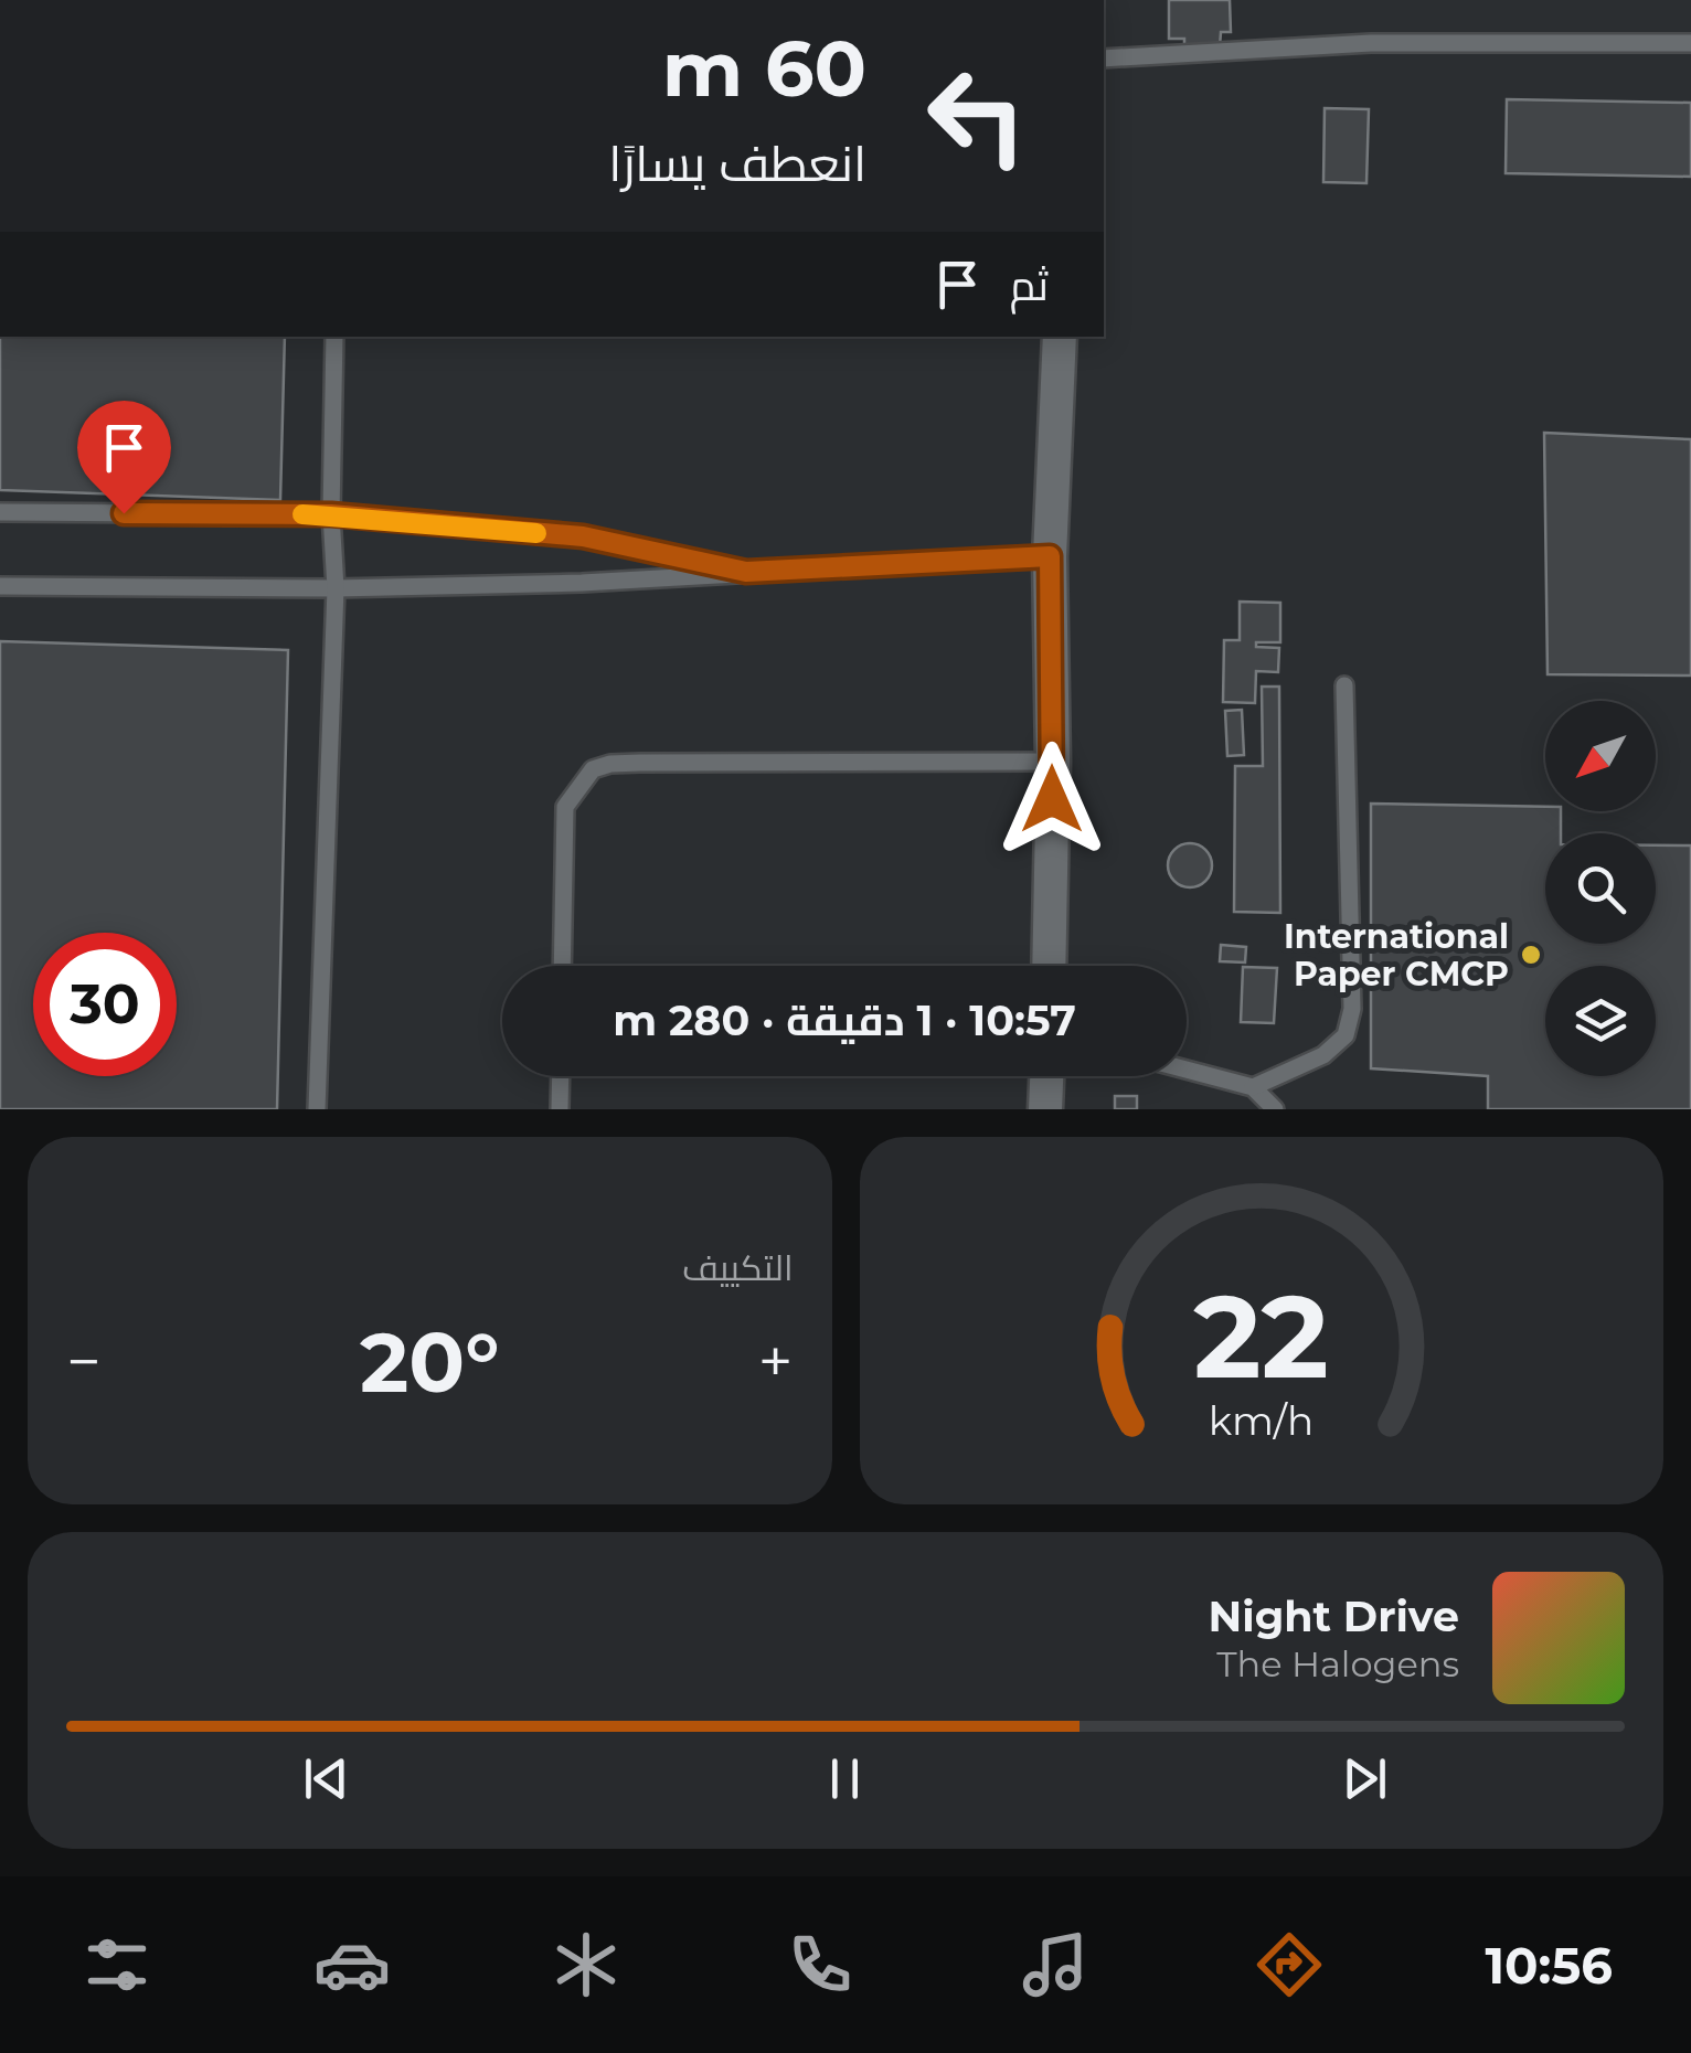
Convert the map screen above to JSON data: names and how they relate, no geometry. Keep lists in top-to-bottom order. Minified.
{"places":["International Paper CMCP"],"north":"bottom left","page":{"turn":["60 m","انعطف يسارًا"],"then":"ثم","limit":"30","trip":"10:57 · 1 دقيقة · 280 m","tile":"التكييف","heat":["−","20°","+"],"song":["Night Drive","The Halogens"],"tabs":"10:56","gauge":["22","km/h"]}}
